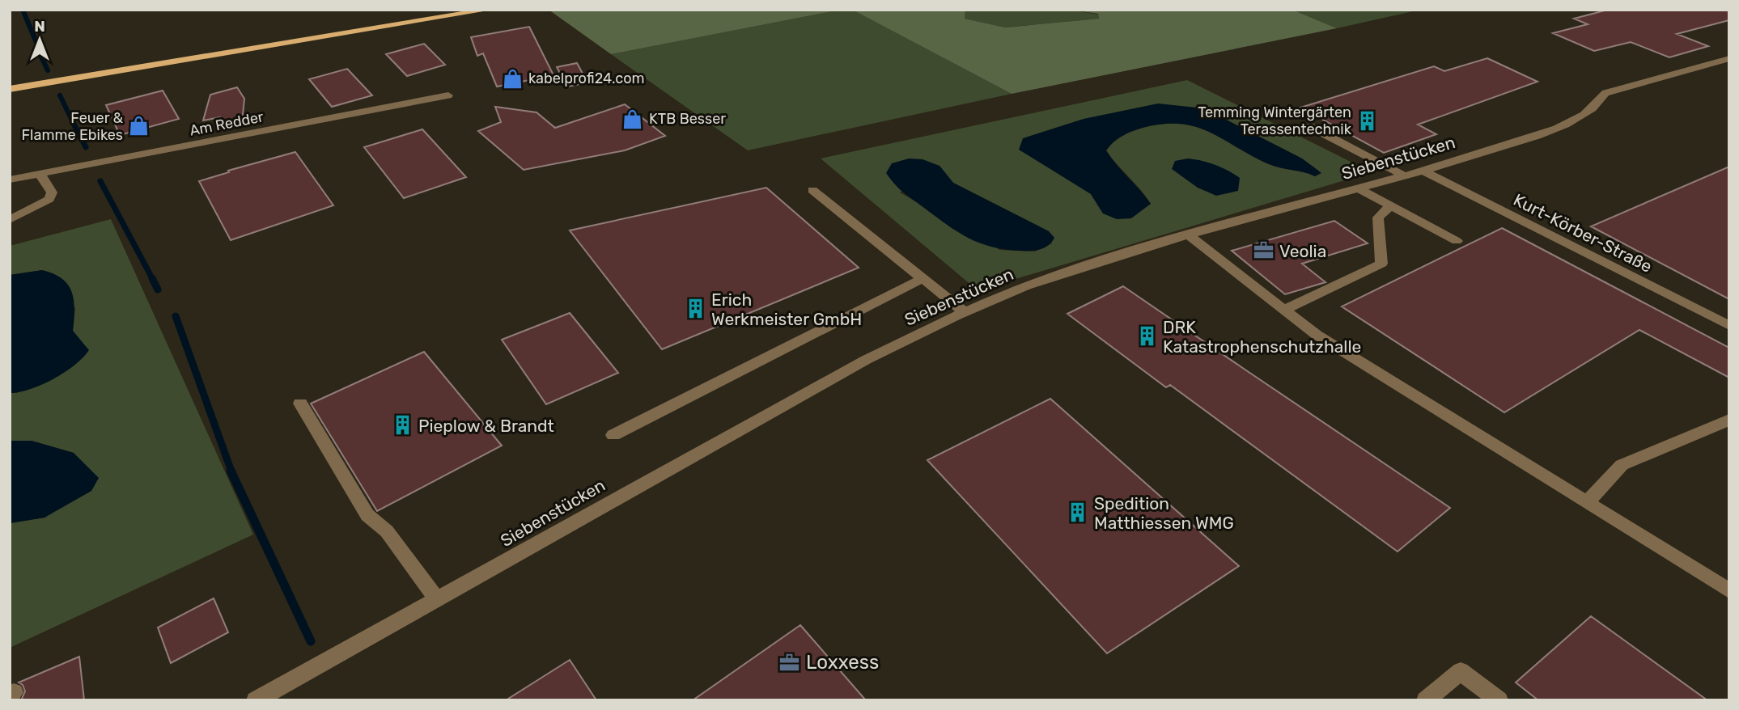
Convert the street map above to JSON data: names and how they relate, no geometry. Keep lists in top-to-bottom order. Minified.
{"streets":{"street":["Am Redder","Siebenstücken","Kurt-Körber-Straße"]},"crossings":[["Siebenstücken","Kurt-Körber-Straße"]],"places":{"shop":["kabelprofi24.com","KTB Besser","Feuer & Flamme Ebikes"],"building":["Temming Wintergärten Terassentechnik","Erich Werkmeister GmbH","DRK Katastrophenschutzhalle","Pieplow & Brandt","Spedition Matthiessen WMG"],"office":["Veolia","Loxxess"]},"north":"top"}
